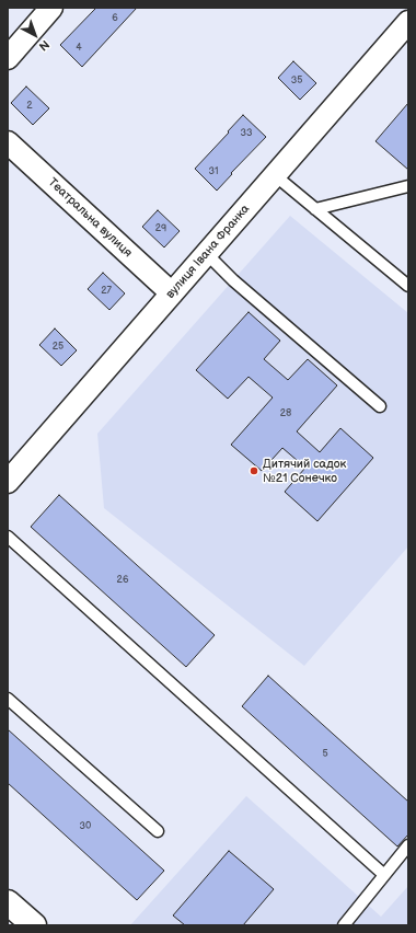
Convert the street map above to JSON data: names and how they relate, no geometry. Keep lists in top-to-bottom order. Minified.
{"streets":{"street":["Театральна вулиця","вулиця Івана Франка"]},"crossings":[["Театральна вулиця","вулиця Івана Франка"]],"places":["Дитячий садок №21 Сонечко"],"house_numbers":["6","4","35","2","33","31","29","27","25","28","26","5","30"],"north":"bottom right"}
